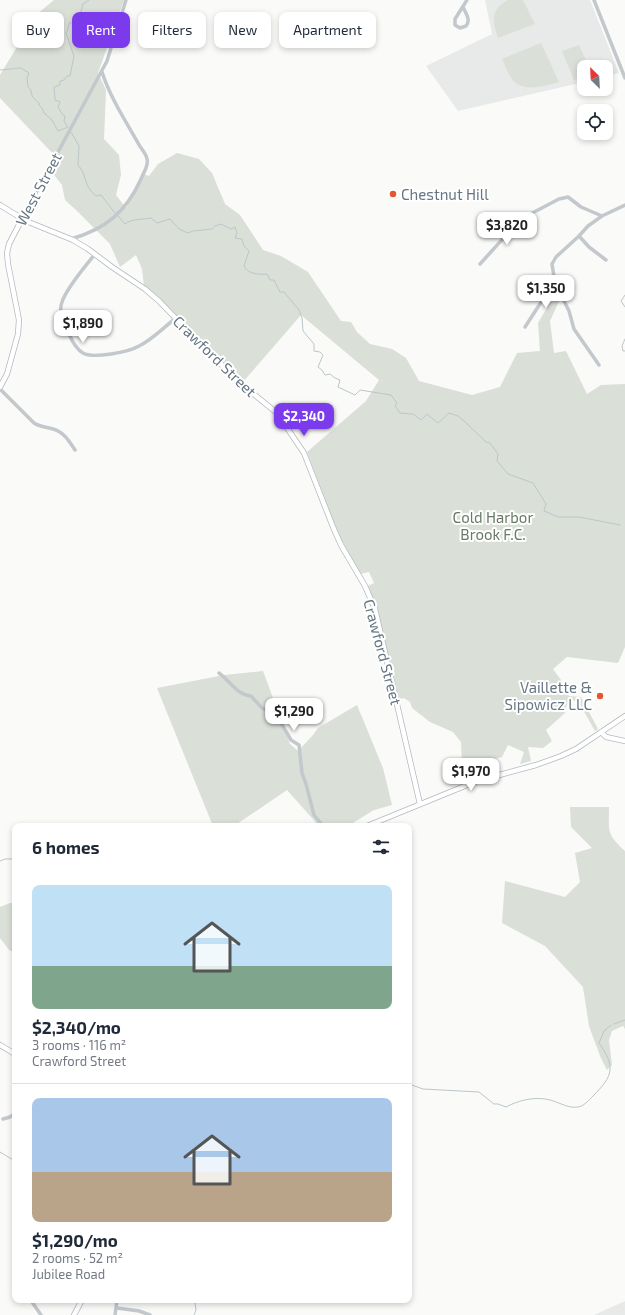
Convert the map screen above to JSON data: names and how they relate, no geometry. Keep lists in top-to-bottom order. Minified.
{"streets":{"street":["West Street","Crawford Street"]},"crossings":[["West Street","Crawford Street"]],"parks":["Cold Harbor Brook F.C."],"places":["Chestnut Hill","Vaillette & Sipowicz LLC"],"north":"top left","page":{"chip":["Buy","Rent","Filters","New","Apartment"],"price":["$3,820","$1,350","$1,890","$2,340","$1,290","$1,970"],"heading":"6 homes","list":[{"name":"$2,340/mo","note":"3 rooms · 116 m² · Crawford Street"},{"name":"$1,290/mo","note":"2 rooms · 52 m² · Jubilee Road"}]}}
